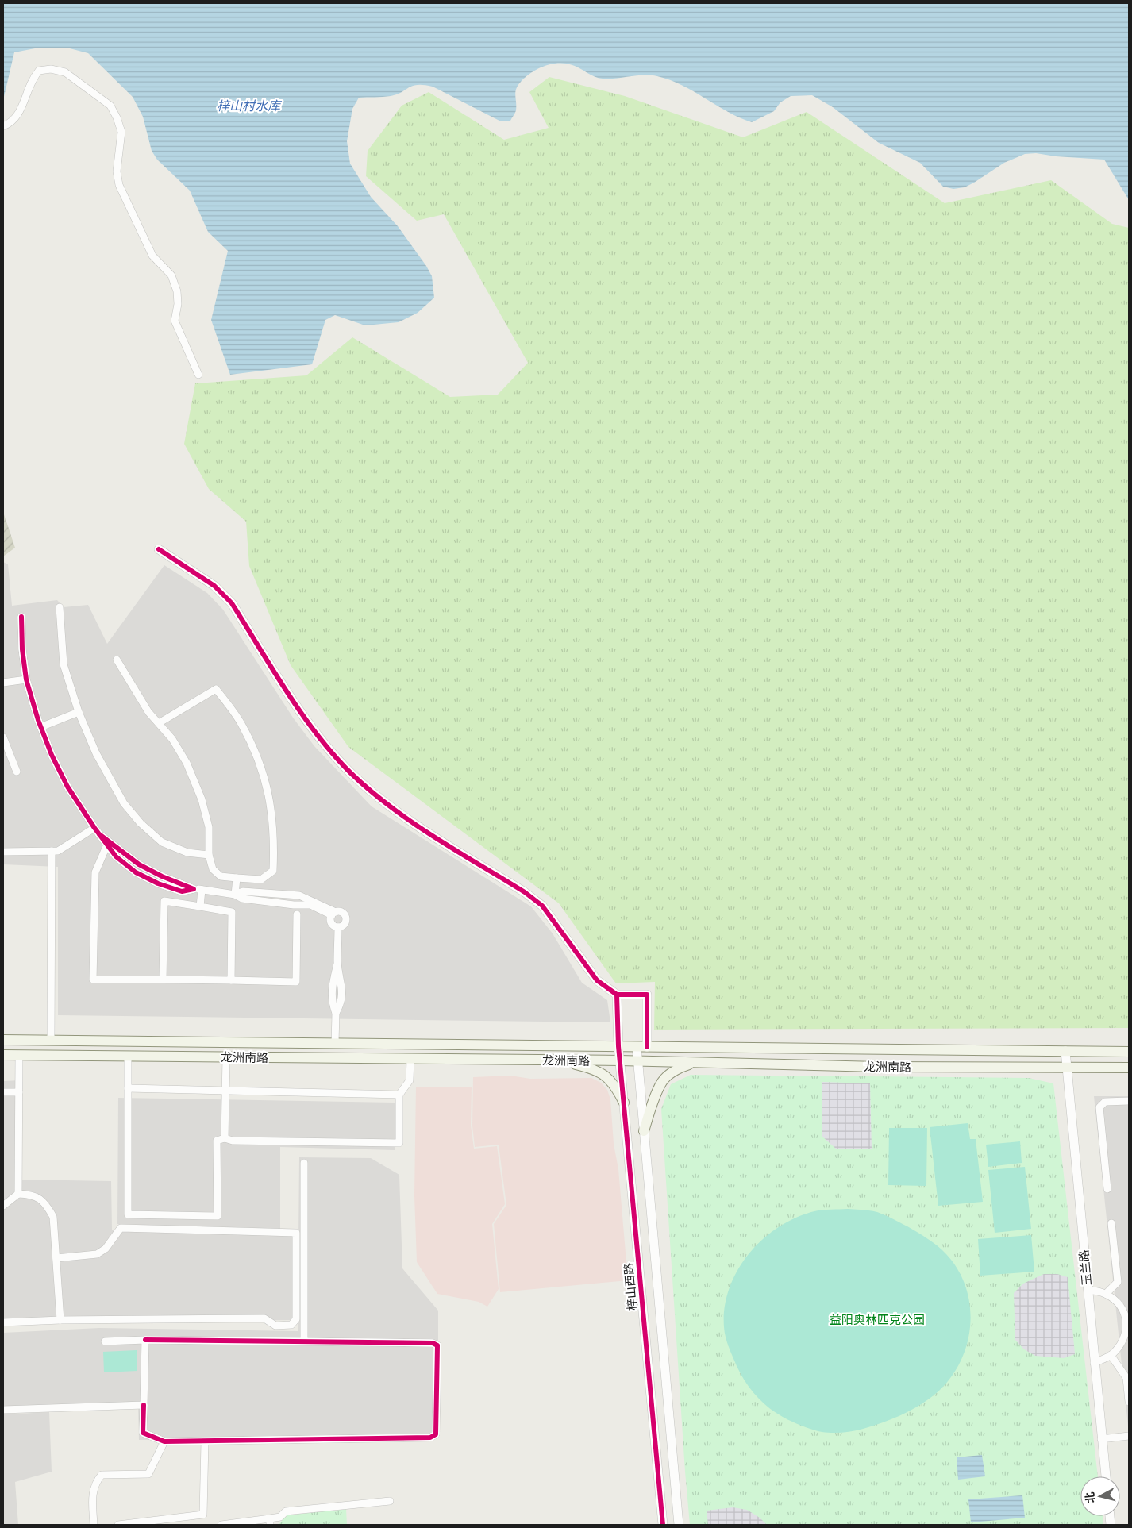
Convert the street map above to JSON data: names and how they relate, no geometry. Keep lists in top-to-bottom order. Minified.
{"streets":{"main road":["龙洲南路"],"street":["玉兰路","梓山西路"]},"crossings":[["龙洲南路","玉兰路"],["龙洲南路","梓山西路"]],"water":["梓山村水库"],"parks":["益阳奥林匹克公园"],"north":"left"}
